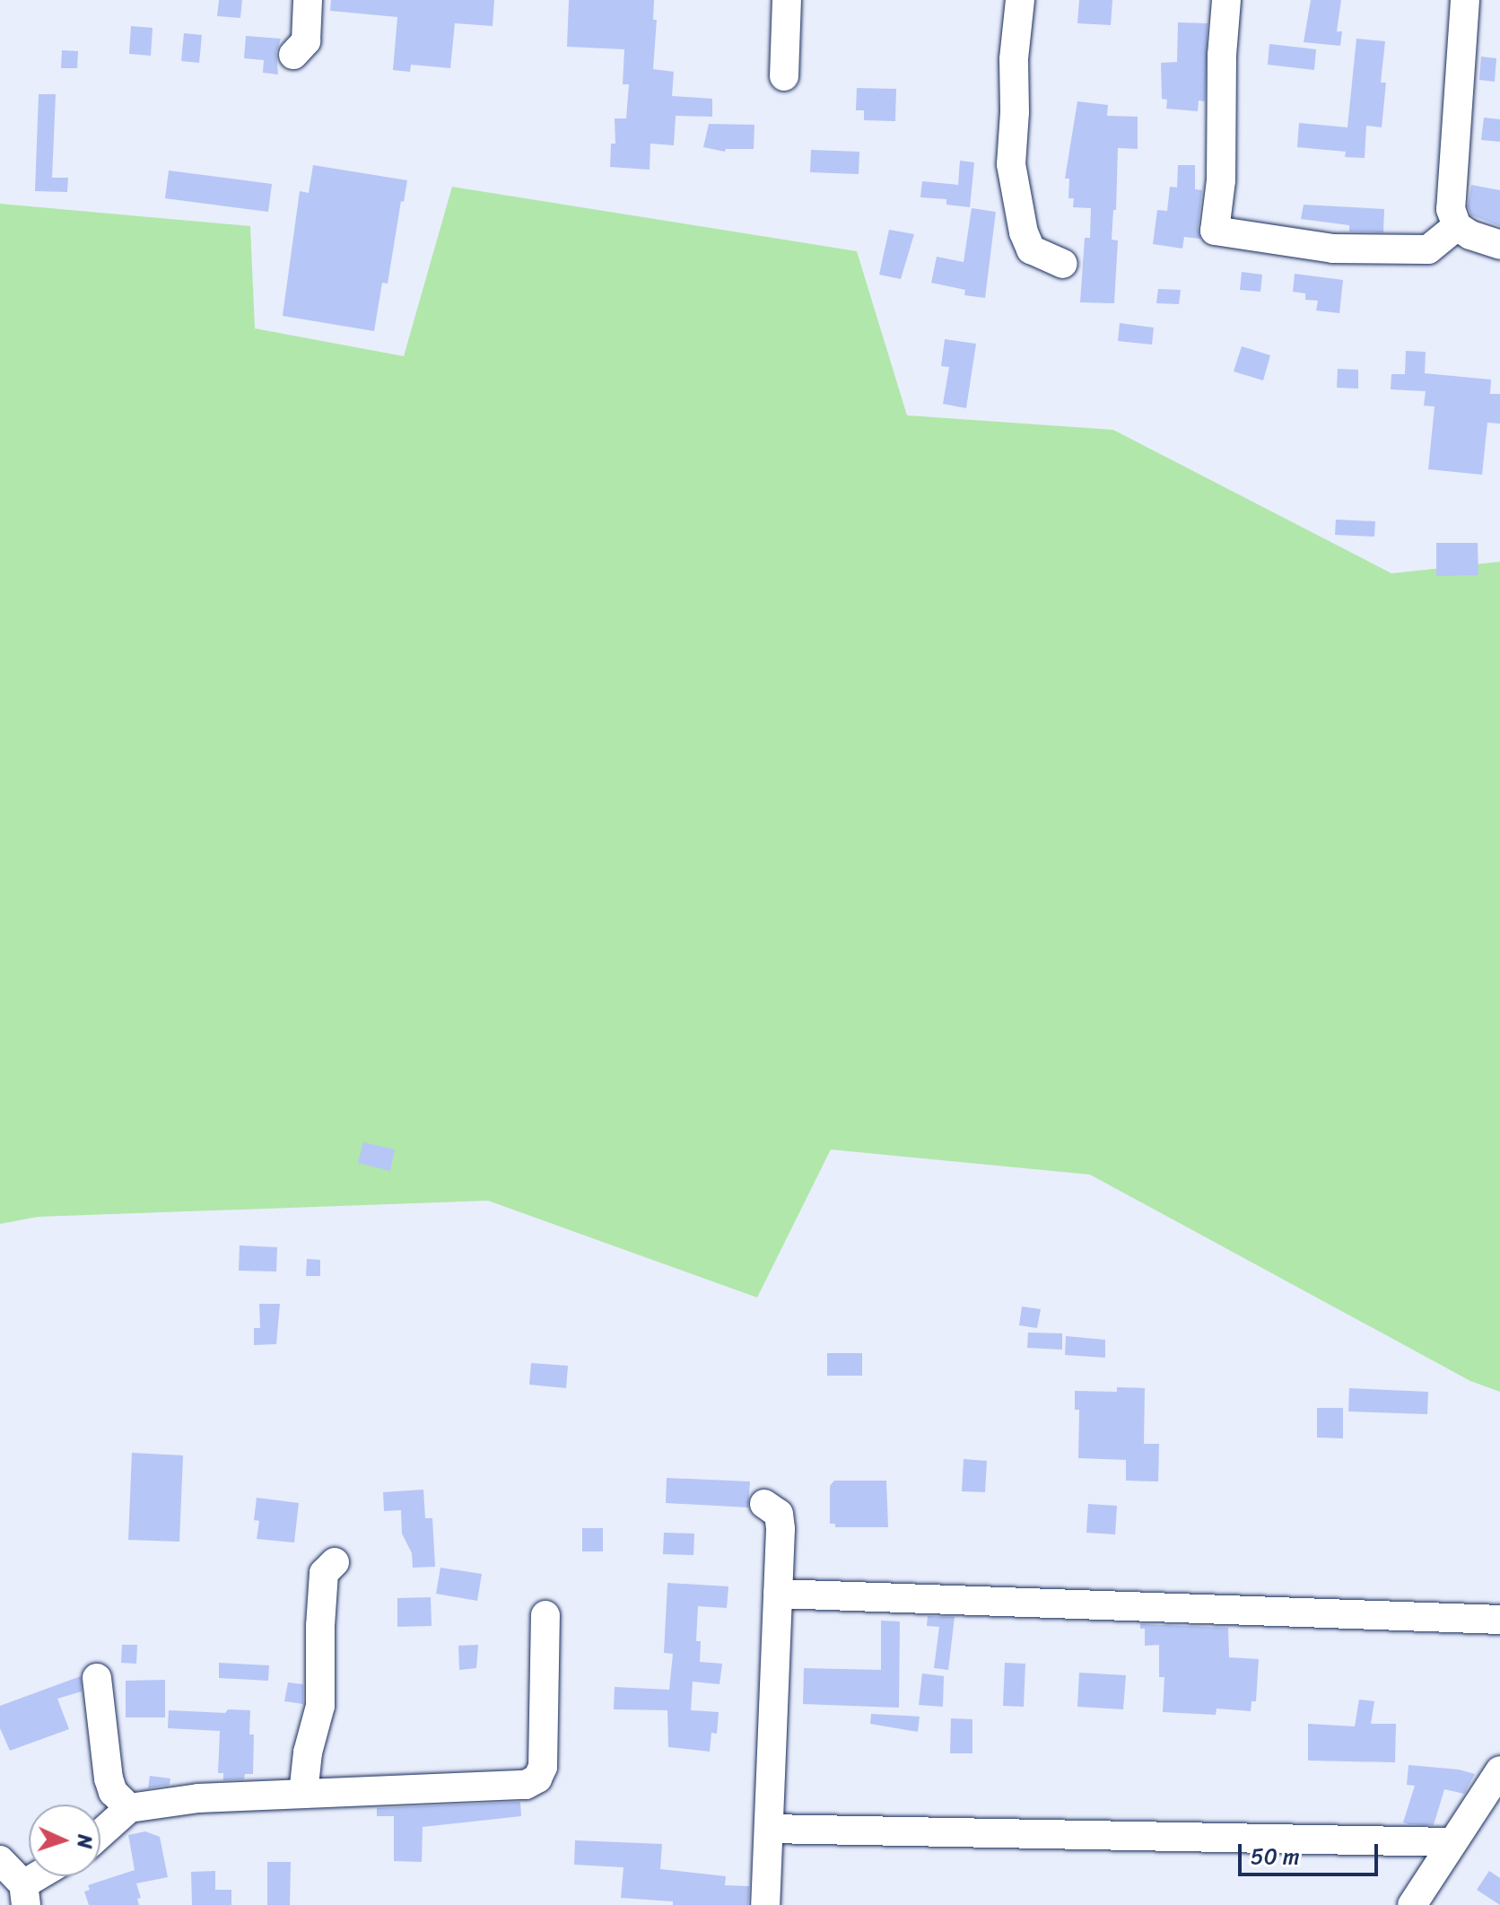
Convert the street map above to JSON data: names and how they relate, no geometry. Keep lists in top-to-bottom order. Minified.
{"scale_bar":"50 m","north":"right"}
